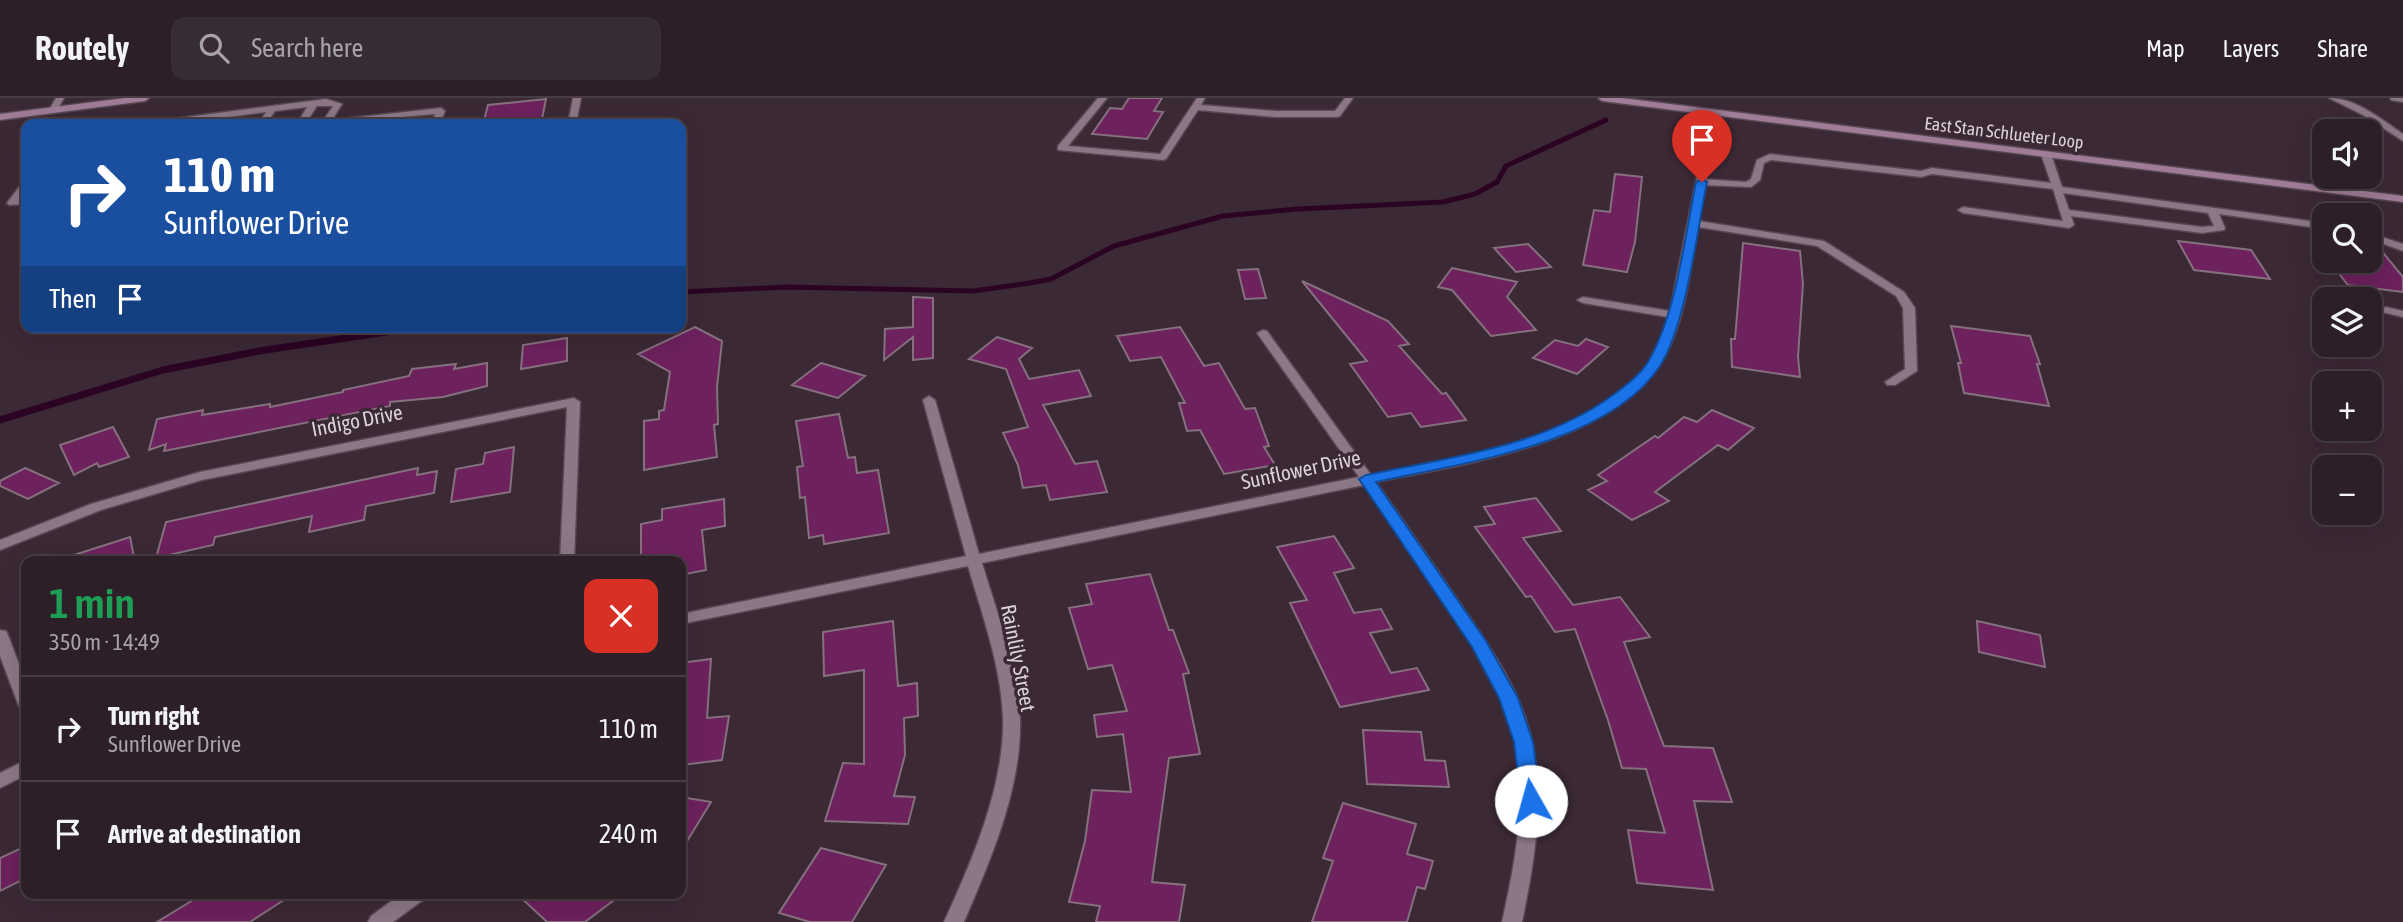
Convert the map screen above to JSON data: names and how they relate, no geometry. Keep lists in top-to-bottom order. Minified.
{"streets":{"main road":["East Stan Schlueter Loop"],"street":["Indigo Drive","Sunflower Drive","Rainlily Street"]},"crossings":[["East Stan Schlueter Loop","Sunflower Drive"],["Sunflower Drive","Rainlily Street"]],"page":{"header":"Routely","search":"Search here","nav":["Map","Layers","Share"],"map_buttons":["+","−"],"turn":["110 m","Sunflower Drive"],"then":"Then","heading":["1 min","350 m · 14:49"],"list":[{"name":"Turn right","note":"Sunflower Drive","value":"110 m"},{"name":"Arrive at destination","value":"240 m"}]}}
